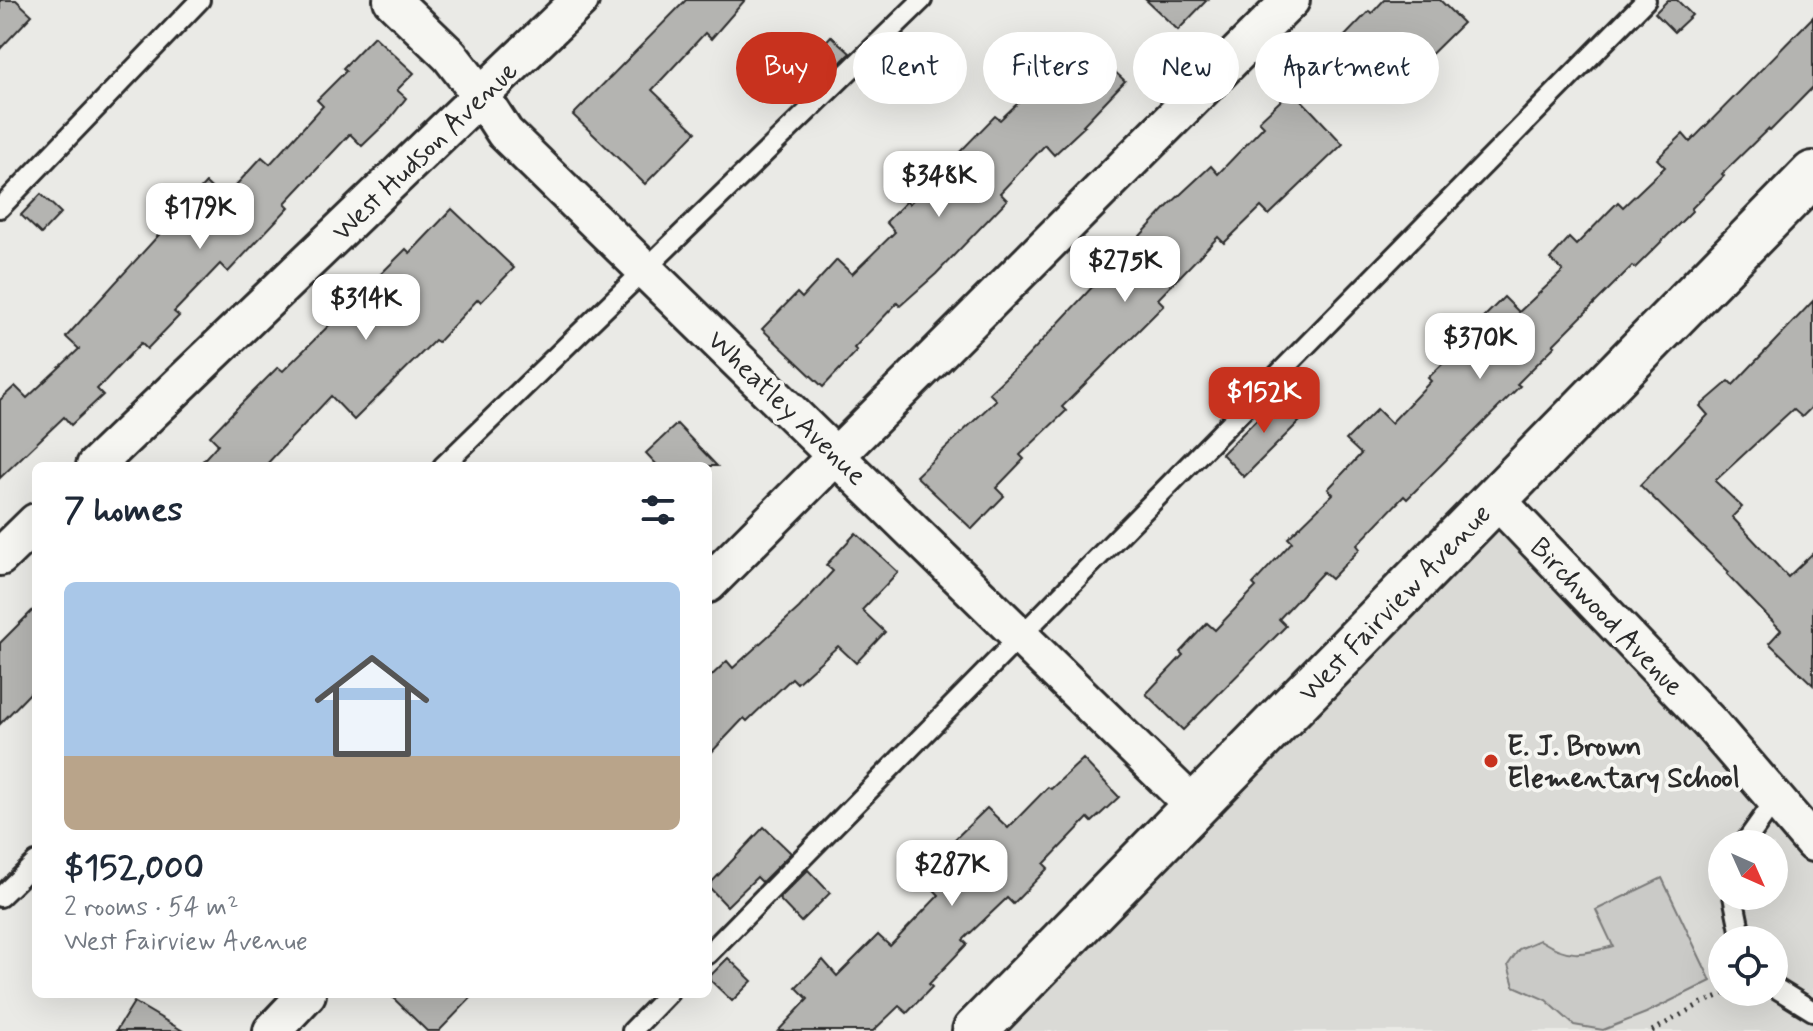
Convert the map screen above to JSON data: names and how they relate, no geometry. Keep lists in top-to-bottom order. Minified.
{"streets":{"street":["West Hudson Avenue","Wheatley Avenue","West Fairview Avenue","Birchwood Avenue"]},"crossings":[["West Hudson Avenue","Wheatley Avenue"],["Wheatley Avenue","West Fairview Avenue"],["West Fairview Avenue","Birchwood Avenue"]],"places":["E. J. Brown Elementary School"],"north":"bottom right","page":{"chip":["Buy","Rent","Filters","New","Apartment"],"price":["$348K","$179K","$275K","$314K","$370K","$152K","$287K"],"heading":"7 homes","list":[{"name":"$152,000","note":"2 rooms · 54 m² · West Fairview Avenue"}]}}
